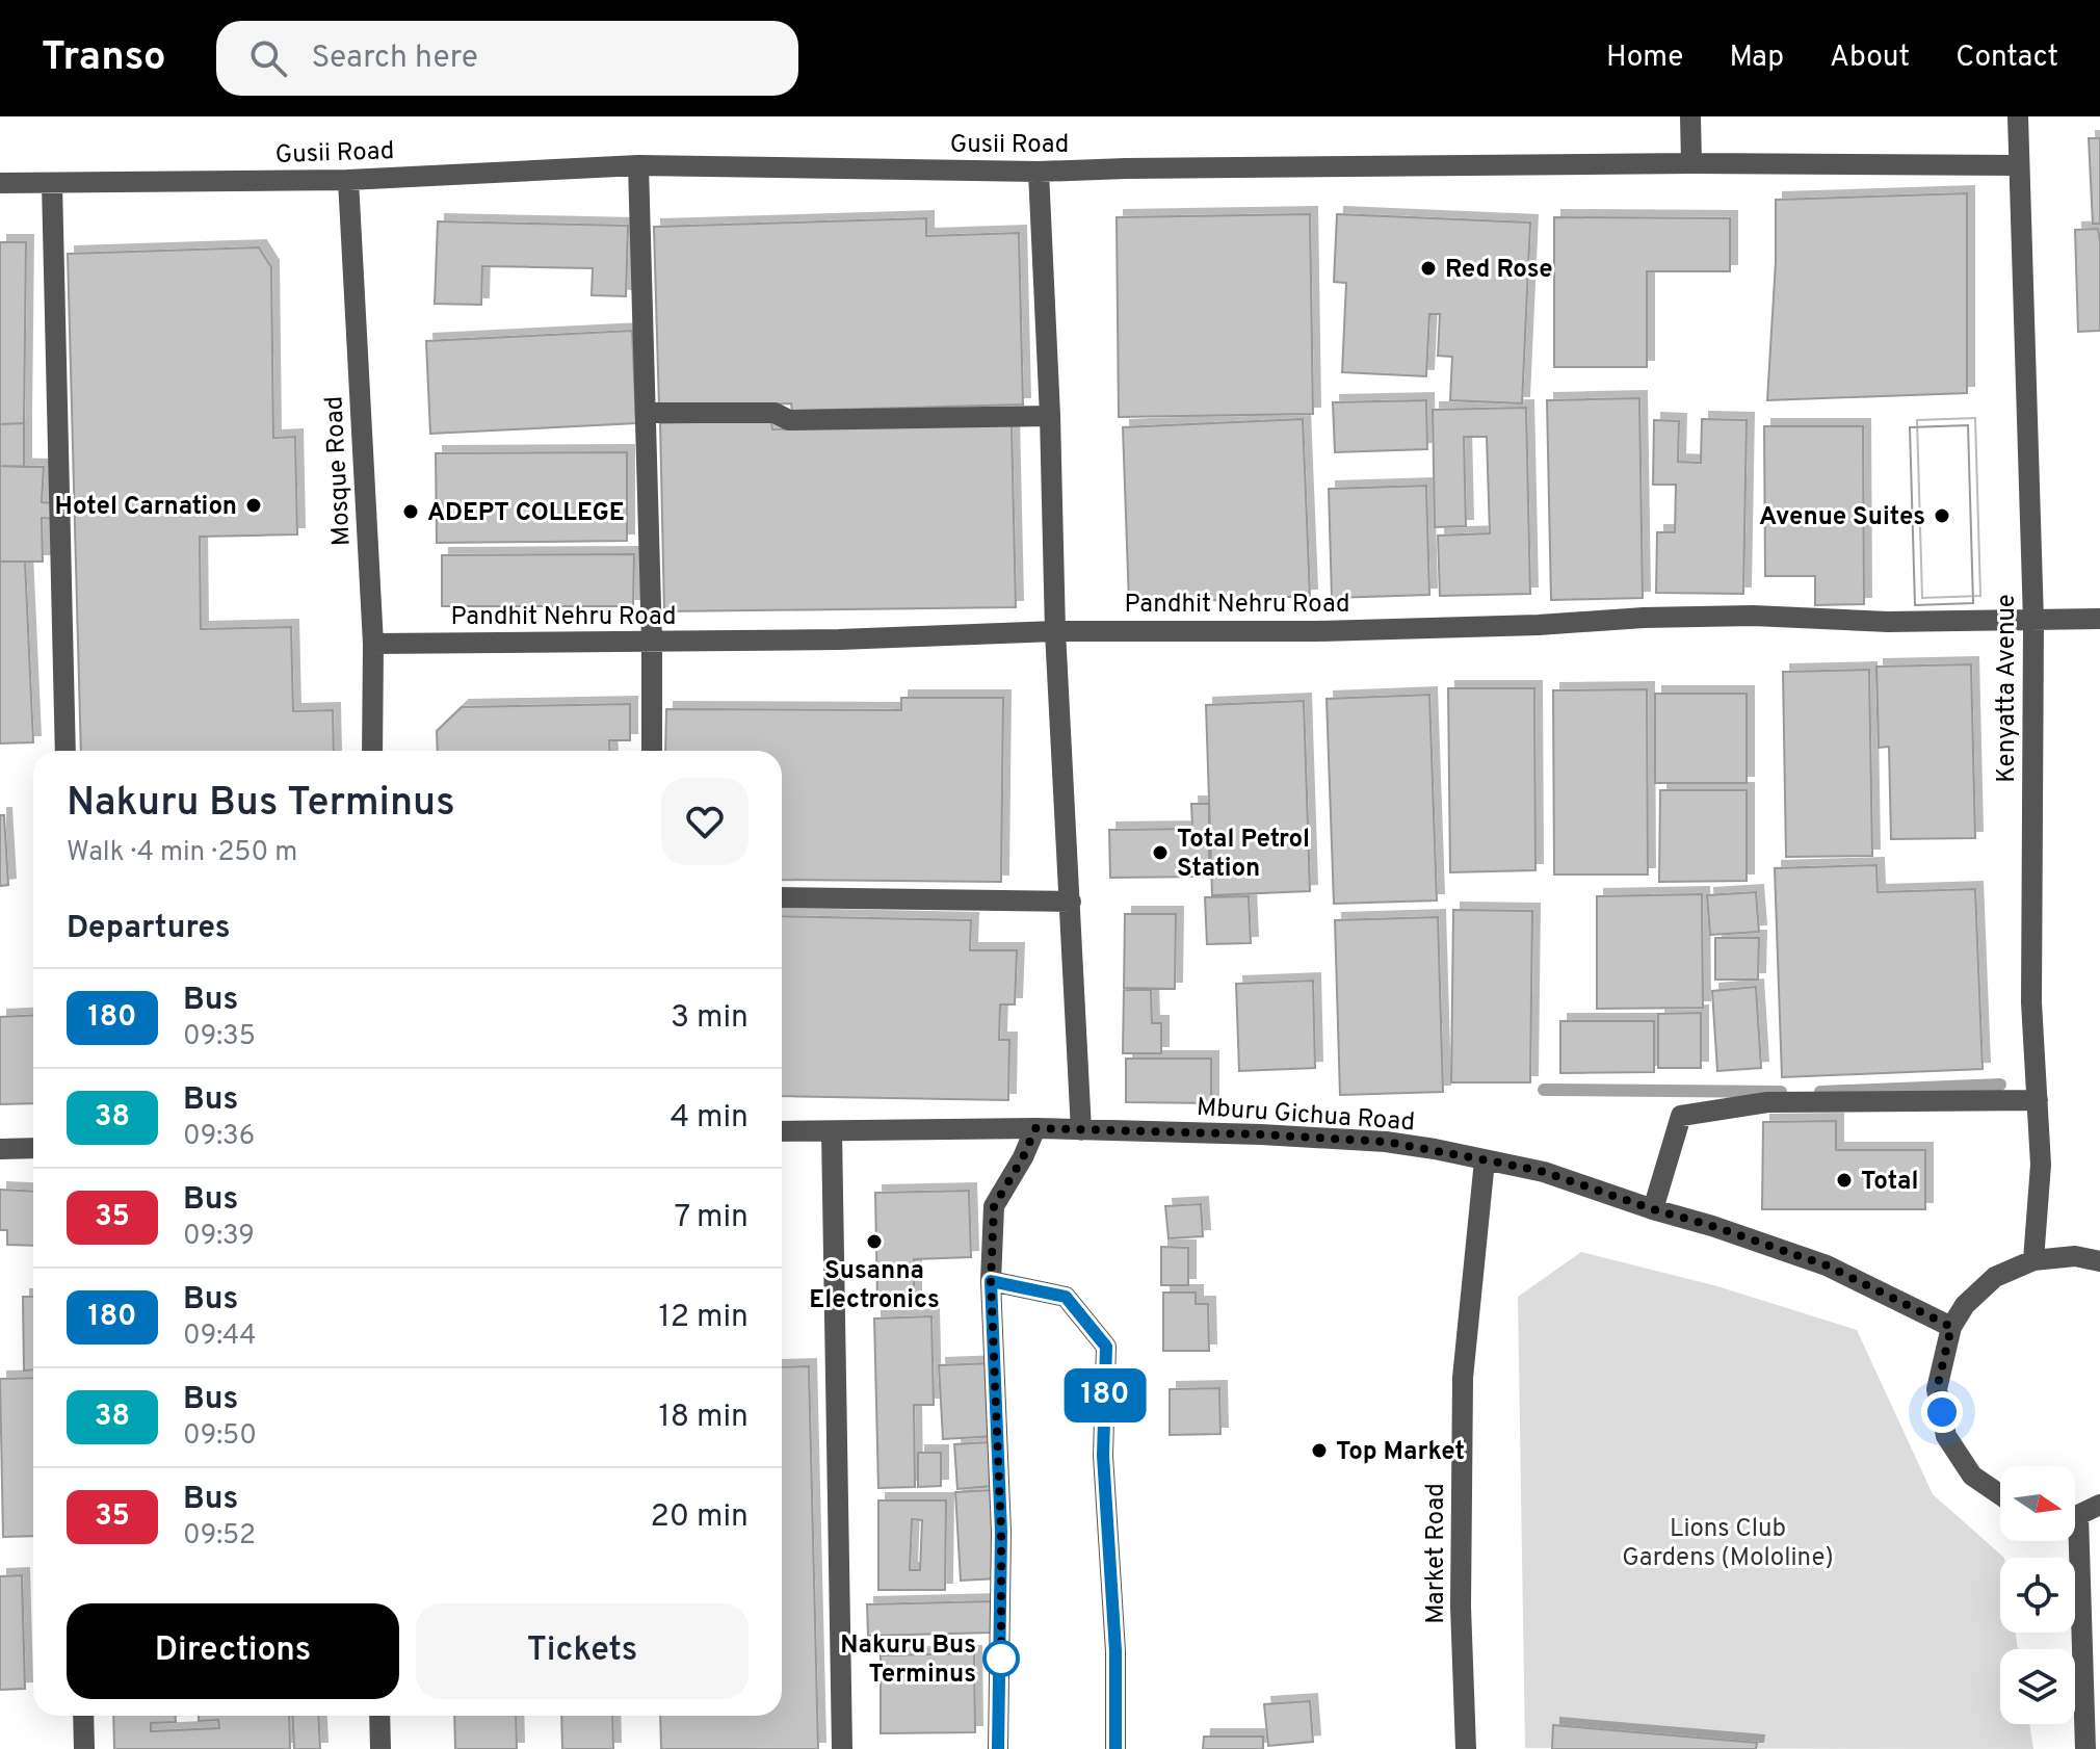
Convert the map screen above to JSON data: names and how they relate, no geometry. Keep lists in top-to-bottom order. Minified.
{"streets":{"street":["Gusii Road","Mosque Road","Pandhit Nehru Road","Kenyatta Avenue","Mburu Gichua Road","Market Road"]},"crossings":[["Gusii Road","Mosque Road"],["Gusii Road","Kenyatta Avenue"],["Mosque Road","Pandhit Nehru Road"],["Pandhit Nehru Road","Kenyatta Avenue"],["Mburu Gichua Road","Market Road"]],"parks":["Lions Club Gardens (Mololine)"],"places":["Red Rose","Hotel Carnation","ADEPT COLLEGE","Avenue Suites","Total Petrol Station","Total","Susanna Electronics","Top Market","Nakuru Bus Terminus"],"lines":["bus line 180"],"north":"right","page":{"header":"Transo","search":"Search here","nav":["Home","Map","About","Contact"],"on_map":"180","heading":[["Nakuru Bus Terminus","Walk · 4 min · 250 m"],"Departures"],"list":[{"mark":"180","name":"Bus","note":"09:35","value":"3 min"},{"mark":"38","name":"Bus","note":"09:36","value":"4 min"},{"mark":"35","name":"Bus","note":"09:39","value":"7 min"},{"mark":"180","name":"Bus","note":"09:44","value":"12 min"},{"mark":"38","name":"Bus","note":"09:50","value":"18 min"},{"mark":"35","name":"Bus","note":"09:52","value":"20 min"}],"buttons":["Directions","Tickets"]}}
